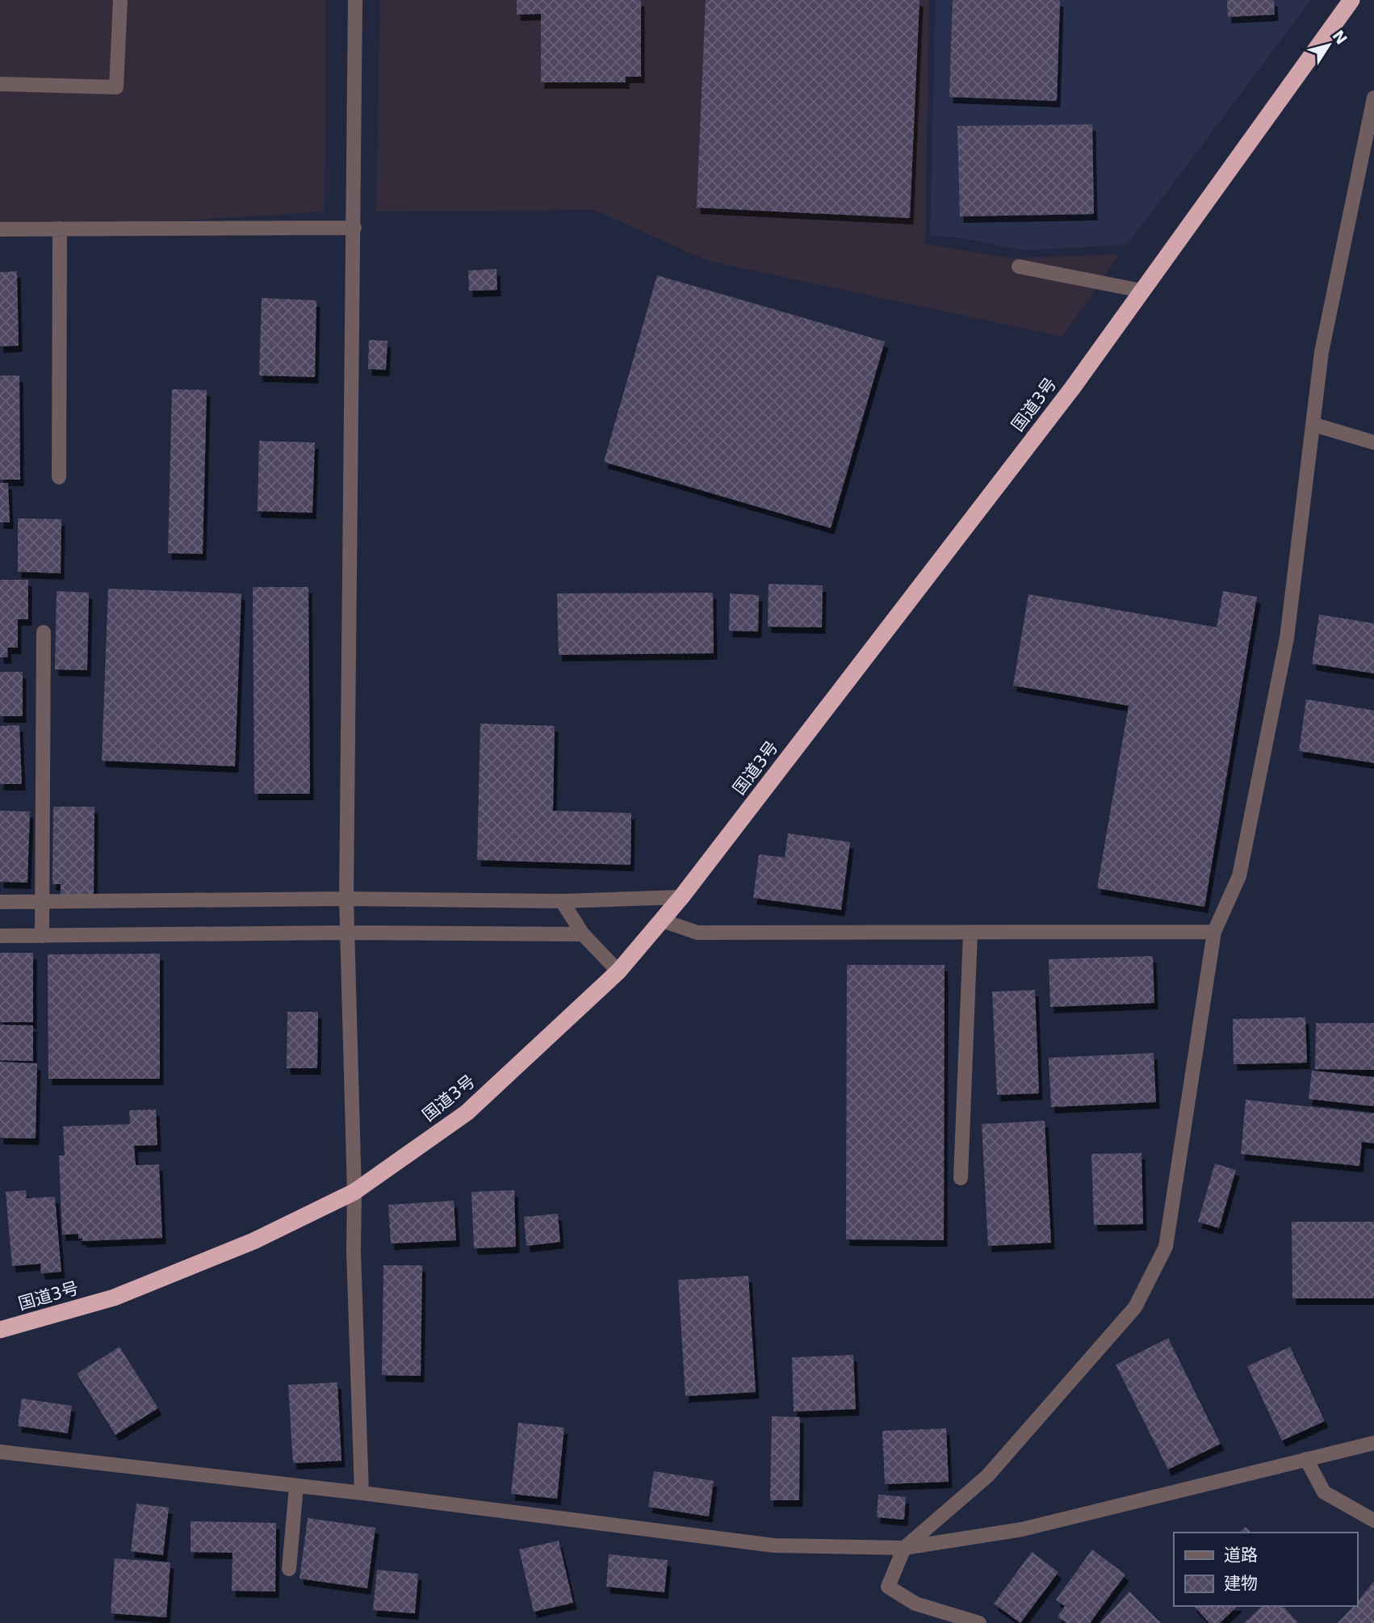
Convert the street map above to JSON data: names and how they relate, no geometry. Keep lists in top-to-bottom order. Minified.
{"streets":{"highway":["国道3号"]},"legend":["道路","建物"],"north":"top right"}
